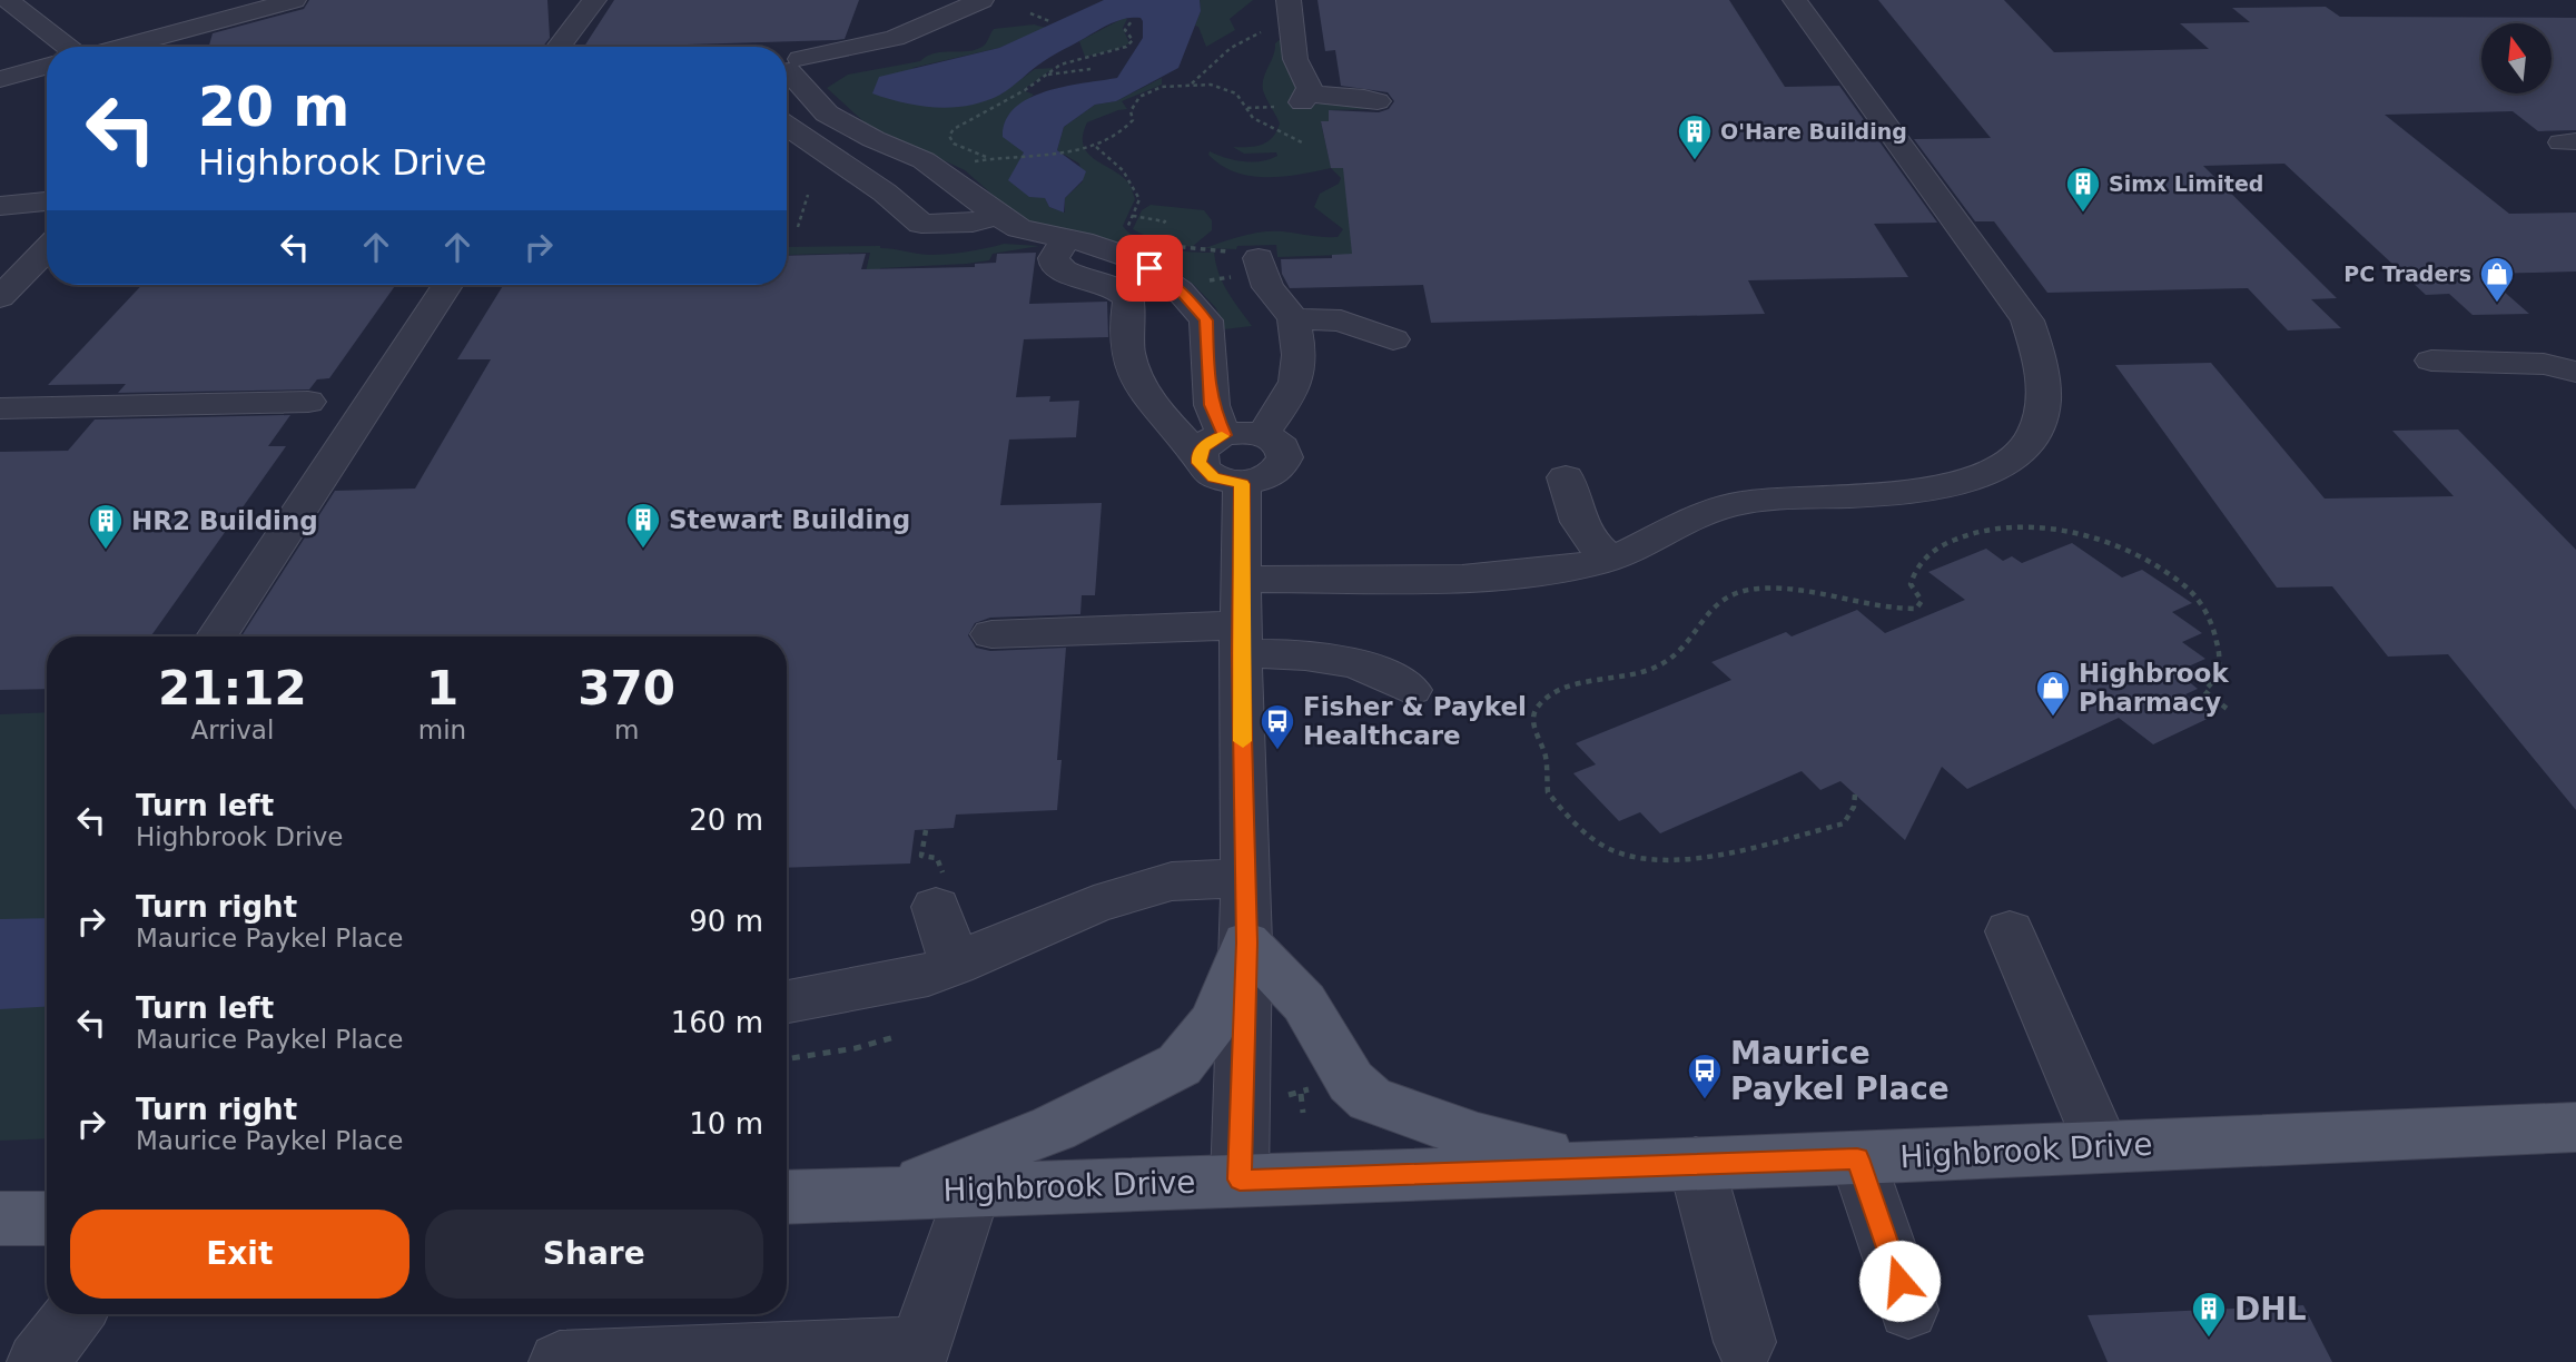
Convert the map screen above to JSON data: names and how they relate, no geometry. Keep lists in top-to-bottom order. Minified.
{"streets":{"main road":["Highbrook Drive"]},"places":{"building":["O'Hare Building","Simx Limited","Stewart Building","HR2 Building","DHL"],"shop":["PC Traders","Highbrook Pharmacy"],"bus stop":["Fisher & Paykel Healthcare","Maurice Paykel Place"]},"north":"top","page":{"turn":["20 m","Highbrook Drive"],"eta":["21:12","Arrival","1","min","370","m"],"list":[{"name":"Turn left","note":"Highbrook Drive","value":"20 m"},{"name":"Turn right","note":"Maurice Paykel Place","value":"90 m"},{"name":"Turn left","note":"Maurice Paykel Place","value":"160 m"},{"name":"Turn right","note":"Maurice Paykel Place","value":"10 m"}],"buttons":["Exit","Share"]}}
